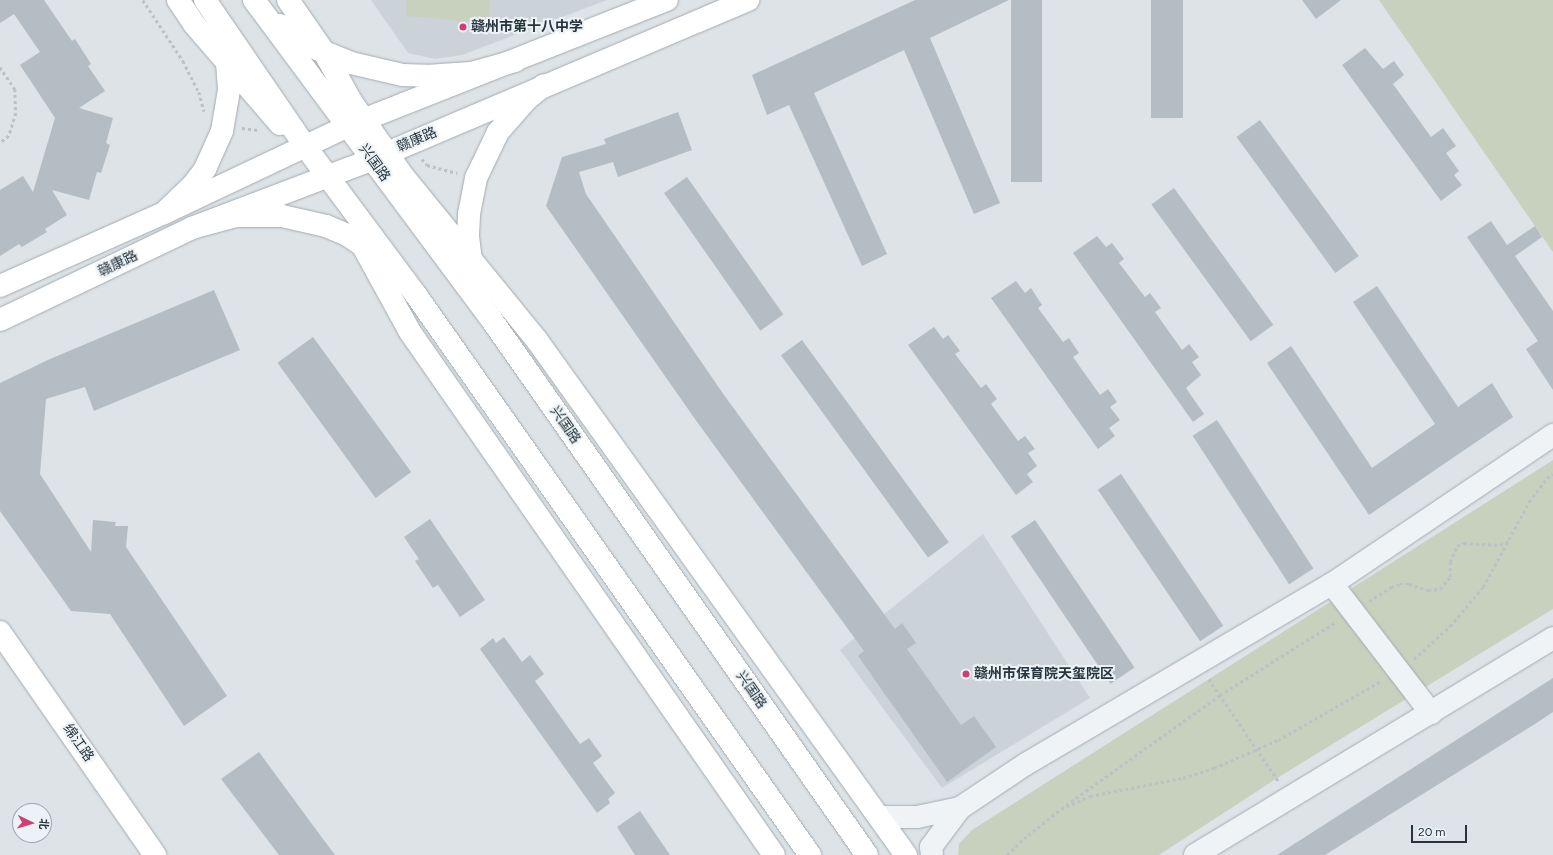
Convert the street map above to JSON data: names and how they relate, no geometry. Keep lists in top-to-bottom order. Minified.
{"streets":{"main road":["赣康路","兴国路","绵江路"]},"crossings":[["赣康路","兴国路"]],"places":["赣州市第十八中学","赣州市保育院天玺院区"],"scale_bar":"20 m","north":"right"}
